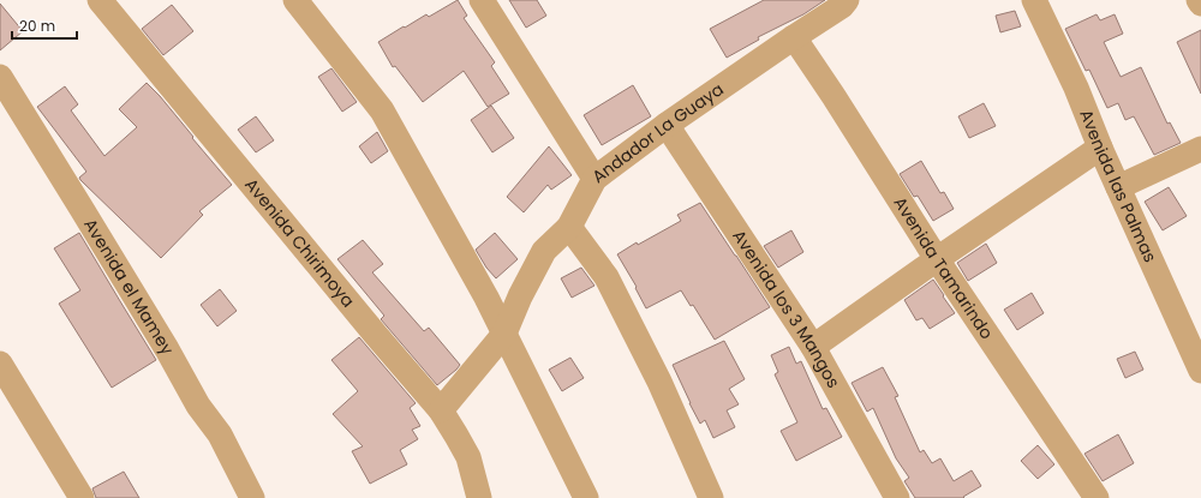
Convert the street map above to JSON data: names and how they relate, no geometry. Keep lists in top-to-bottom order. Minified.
{"streets":{"street":["Andador La Guaya","Avenida las Palmas","Avenida Chirimoya","Avenida Tamarindo","Avenida el Mamey","Avenida los 3 Mangos"]},"crossings":[["Andador La Guaya","Avenida Chirimoya"],["Andador La Guaya","Avenida Tamarindo"],["Andador La Guaya","Avenida los 3 Mangos"]],"scale_bar":"20 m"}
